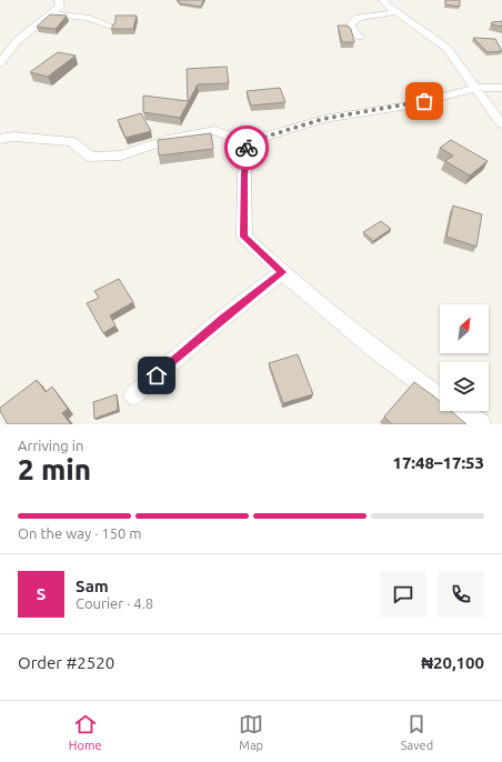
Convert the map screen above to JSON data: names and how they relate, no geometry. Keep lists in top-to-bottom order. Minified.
{"north":"top right","page":{"heading":["2 min","Arriving in","17:48–17:53"],"panel":["Sam","Courier · 4.8","Order #2520","₦20,100"],"bar":"On the way · 150 m","round":"S","tabs":["Home","Map","Saved"]}}
